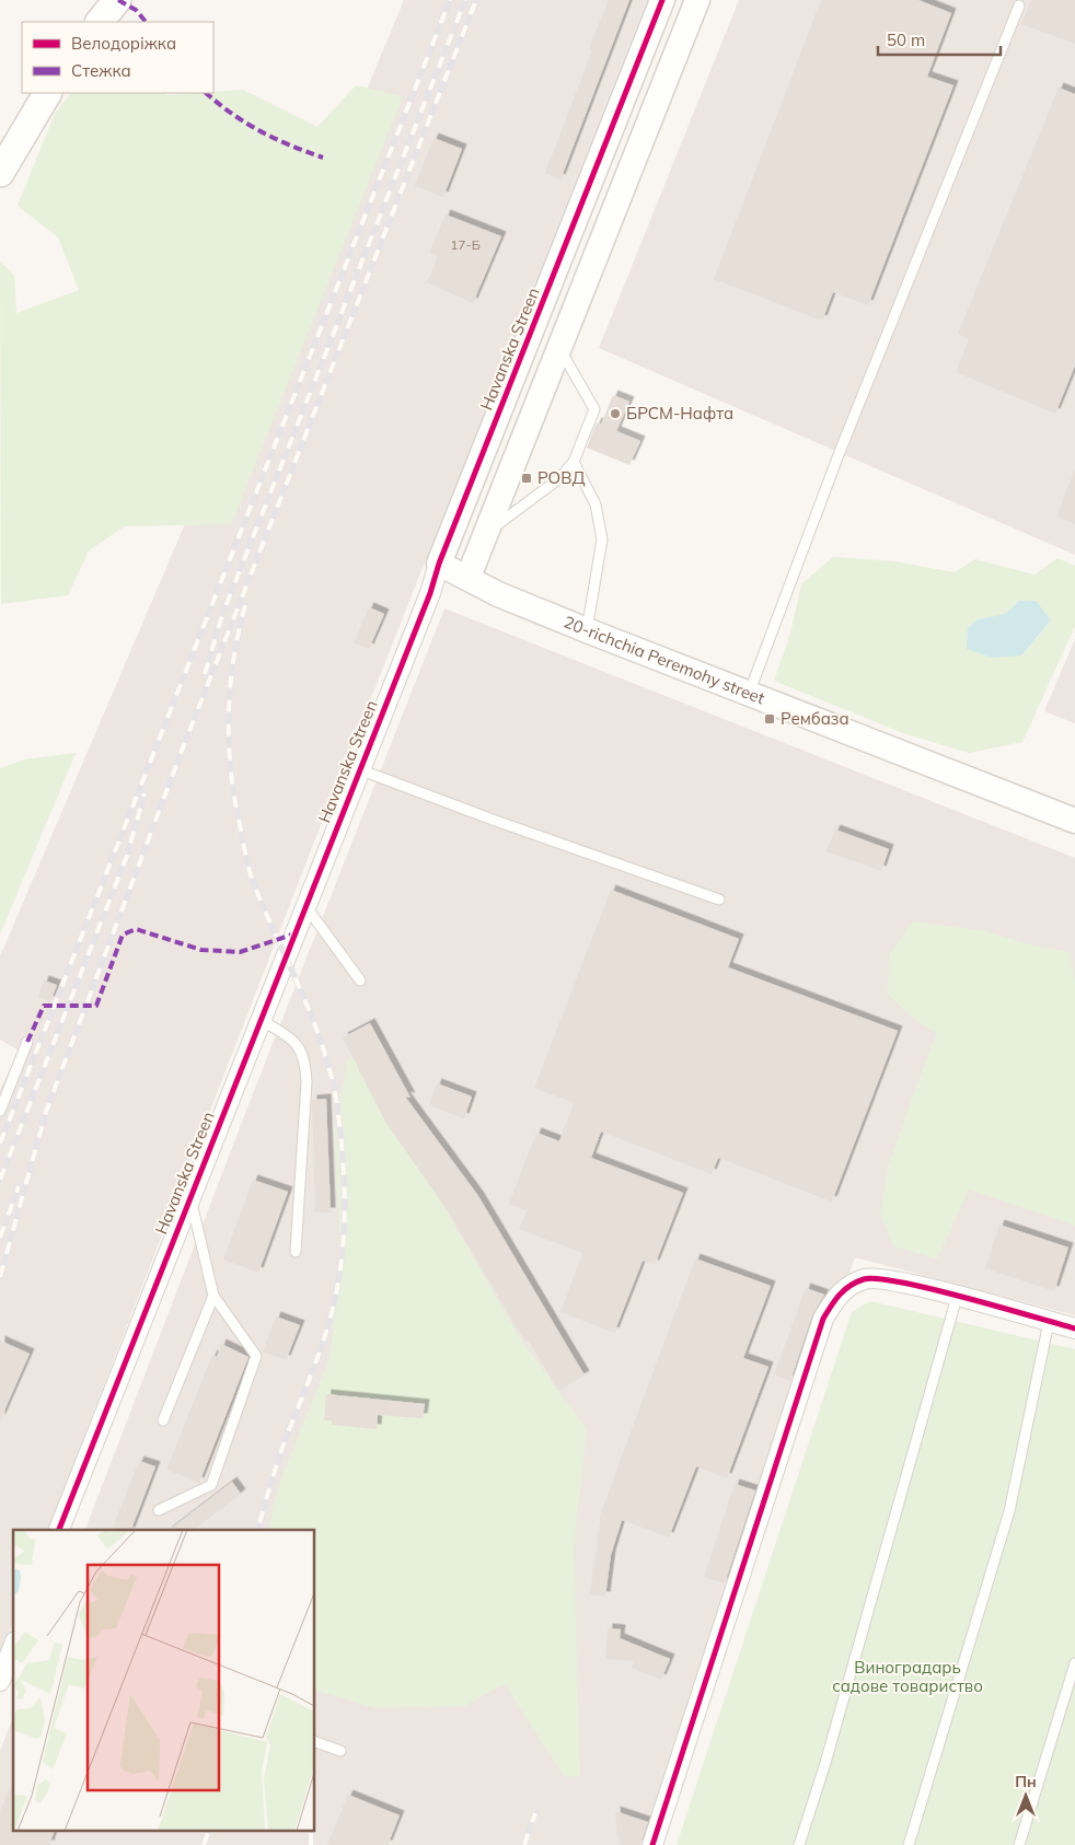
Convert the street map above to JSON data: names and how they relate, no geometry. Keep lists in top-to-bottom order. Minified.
{"streets":{"street":["Havanska Streen","20-richchia Peremohy street"]},"crossings":[["Havanska Streen","20-richchia Peremohy street"]],"parks":["Виноградарь садове товариство"],"places":{"other":["БРСМ-Нафта"],"transit":["РОВД","Рембаза"]},"house_numbers":["17-Б"],"legend":["Велодоріжка","Стежка"],"scale_bar":"50 m","north":"top"}
